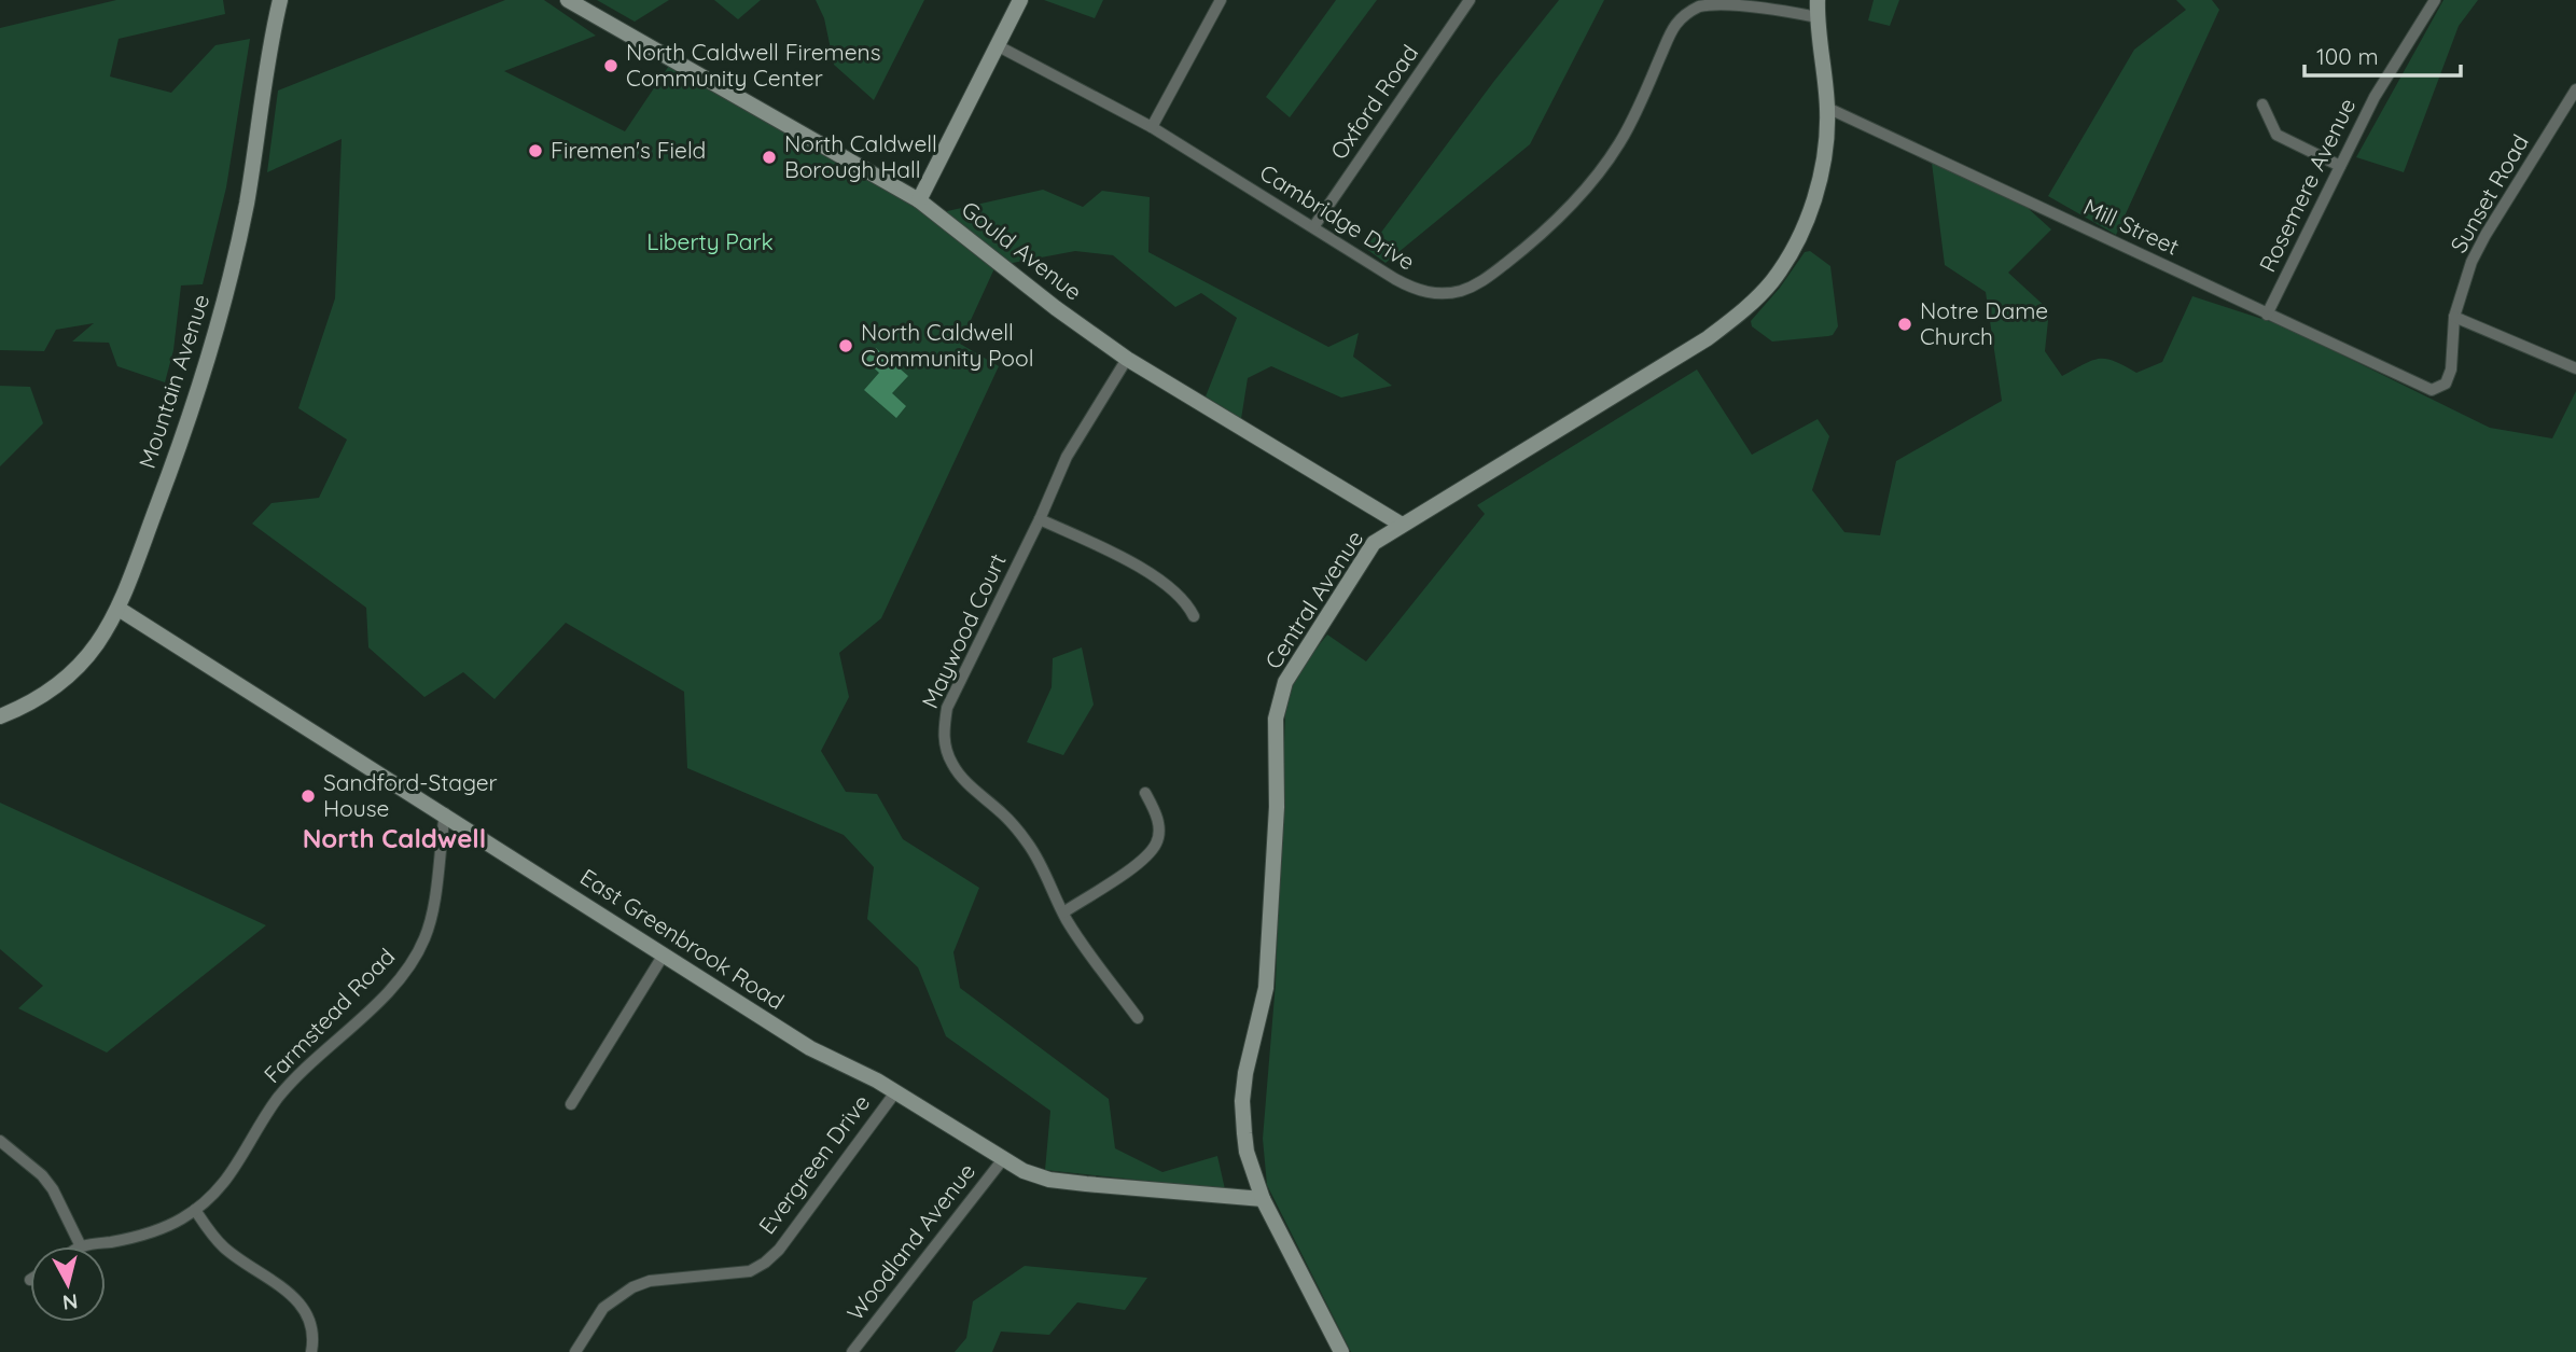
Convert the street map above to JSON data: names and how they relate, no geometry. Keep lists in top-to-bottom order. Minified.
{"streets":{"street":["Oxford Road","Rosemere Avenue","Sunset Road","Cambridge Drive","Mill Street","Gould Avenue","Mountain Avenue","Central Avenue","Maywood Court","East Greenbrook Road","Farmstead Road","Evergreen Drive","Woodland Avenue"]},"crossings":[["Oxford Road","Cambridge Drive"],["Rosemere Avenue","Mill Street"],["Sunset Road","Mill Street"],["Cambridge Drive","Central Avenue"],["Mill Street","Central Avenue"],["Gould Avenue","Central Avenue"],["Gould Avenue","Maywood Court"],["Mountain Avenue","East Greenbrook Road"],["Central Avenue","East Greenbrook Road"],["East Greenbrook Road","Farmstead Road"],["East Greenbrook Road","Evergreen Drive"],["East Greenbrook Road","Woodland Avenue"]],"districts":["North Caldwell"],"parks":["Liberty Park"],"places":["North Caldwell Firemens Community Center","Firemen's Field","North Caldwell Borough Hall","Notre Dame Church","North Caldwell Community Pool","Sandford-Stager House"],"scale_bar":"100 m","north":"bottom"}
